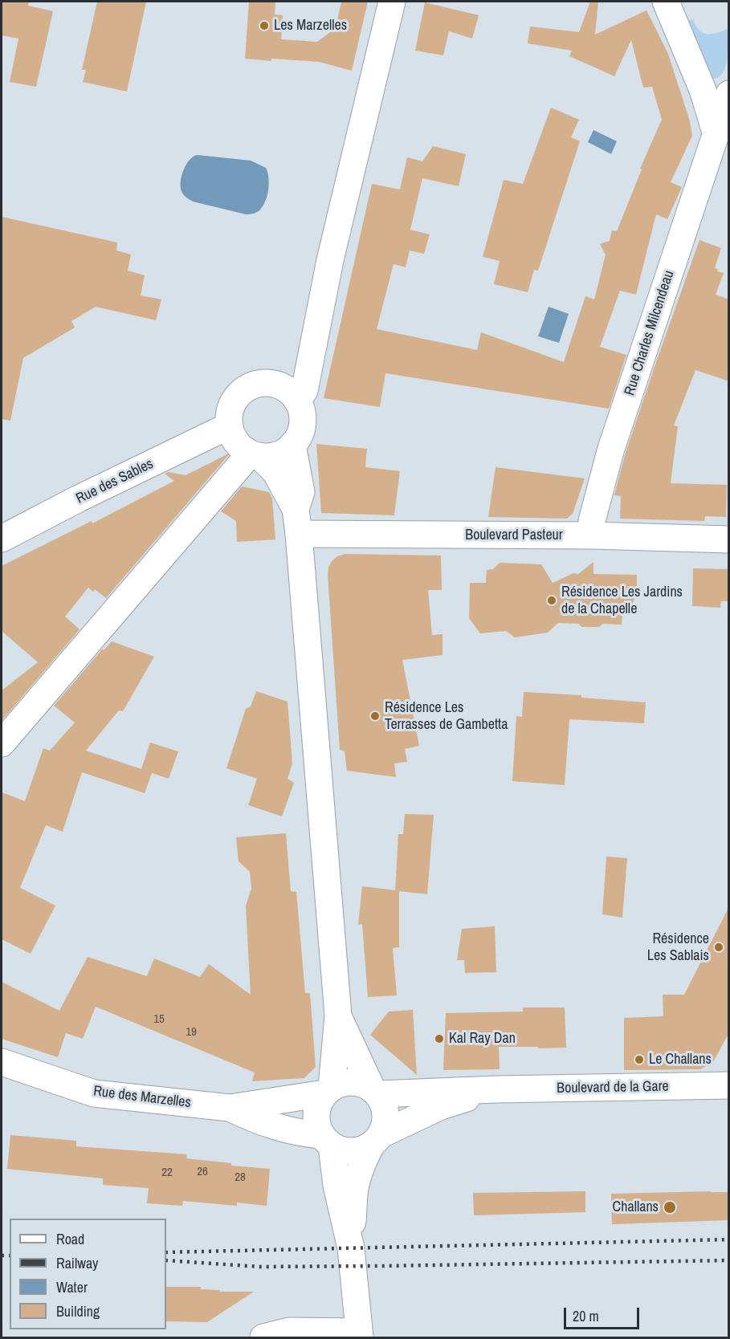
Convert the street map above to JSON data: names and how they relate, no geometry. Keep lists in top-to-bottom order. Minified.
{"streets":{"street":["Rue Charles Milcendeau","Rue des Sables","Boulevard Pasteur","Boulevard de la Gare","Rue des Marzelles"]},"crossings":[["Rue Charles Milcendeau","Boulevard Pasteur"],["Boulevard de la Gare","Rue des Marzelles"]],"places":["Les Marzelles","Résidence Les Jardins de la Chapelle","Résidence Les Terrasses de Gambetta","Résidence Les Sablais","Kal Ray Dan","Le Challans","Challans"],"house_numbers":["15","19","26","22","28"],"legend":["Road","Railway","Water","Building"],"scale_bar":"20 m"}
